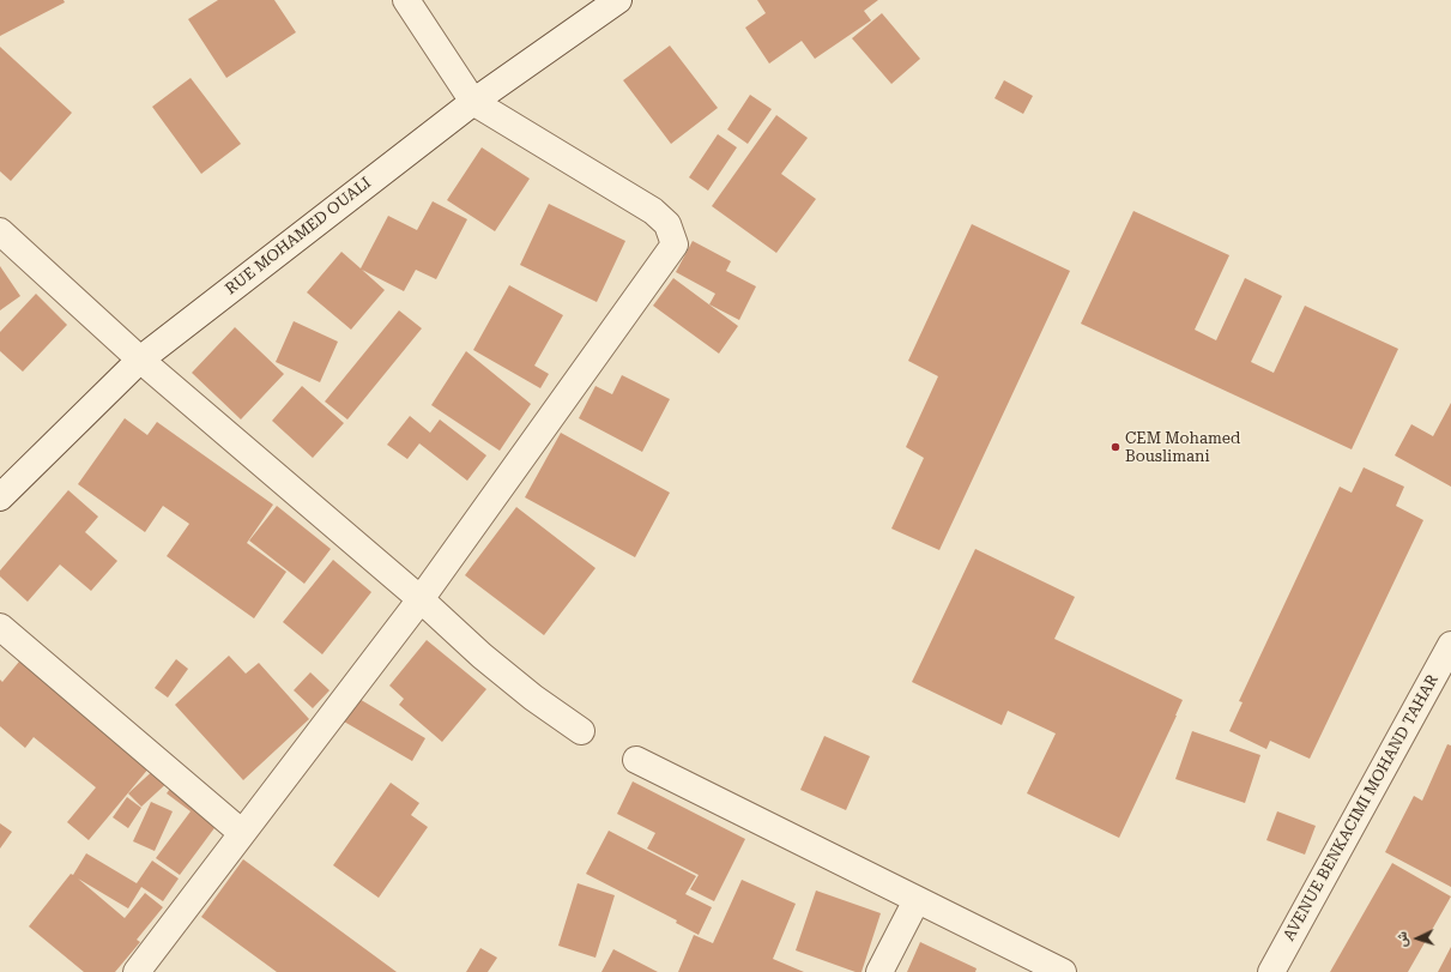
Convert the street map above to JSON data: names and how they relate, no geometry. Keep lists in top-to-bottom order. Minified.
{"streets":{"street":["RUE MOHAMED OUALI","AVENUE BENKACIMI MOHAND TAHAR"]},"places":["CEM Mohamed Bouslimani"],"north":"left"}
